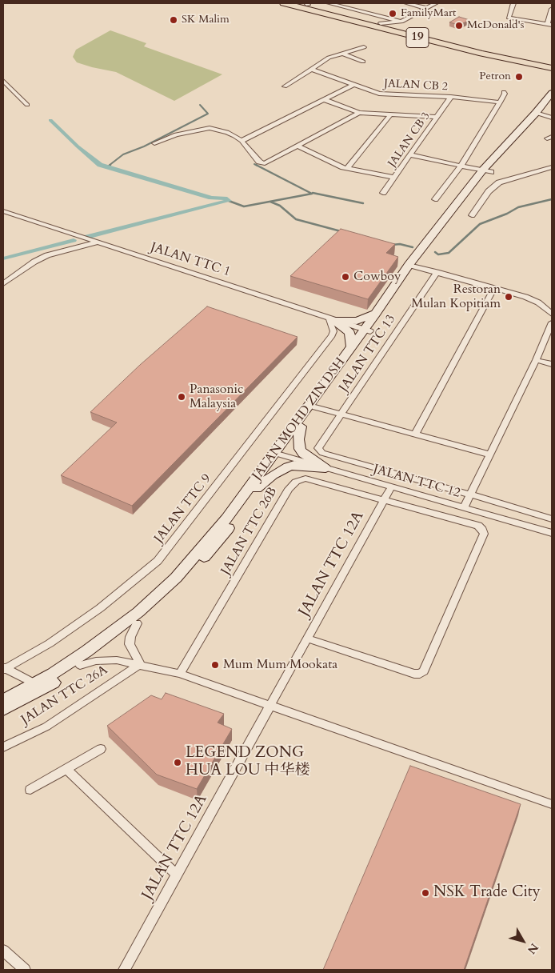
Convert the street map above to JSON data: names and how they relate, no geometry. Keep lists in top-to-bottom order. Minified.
{"streets":{"highway":["19"],"main road":["JALAN MOHD ZIN DSH"],"street":["JALAN CB 2","JALAN CB 3","JALAN TTC 1","JALAN TTC 13","JALAN TTC 12","JALAN TTC 9","JALAN TTC 26B","JALAN TTC 12A","JALAN TTC 26A"]},"crossings":[["JALAN CB 2","JALAN CB 3"],["JALAN TTC 1","JALAN MOHD ZIN DSH"],["JALAN TTC 1","JALAN TTC 9"],["JALAN MOHD ZIN DSH","JALAN TTC 12"],["JALAN TTC 12","JALAN TTC 12A"],["JALAN TTC 26B","JALAN TTC 12A"]],"places":["FamilyMart","SK Malim","McDonald's","Petron","Cowboy","Restoran Mulan Kopitiam","Panasonic Malaysia","Mum Mum Mookata","LEGEND ZONG HUA LOU 中华楼","NSK Trade City"],"north":"bottom right"}
